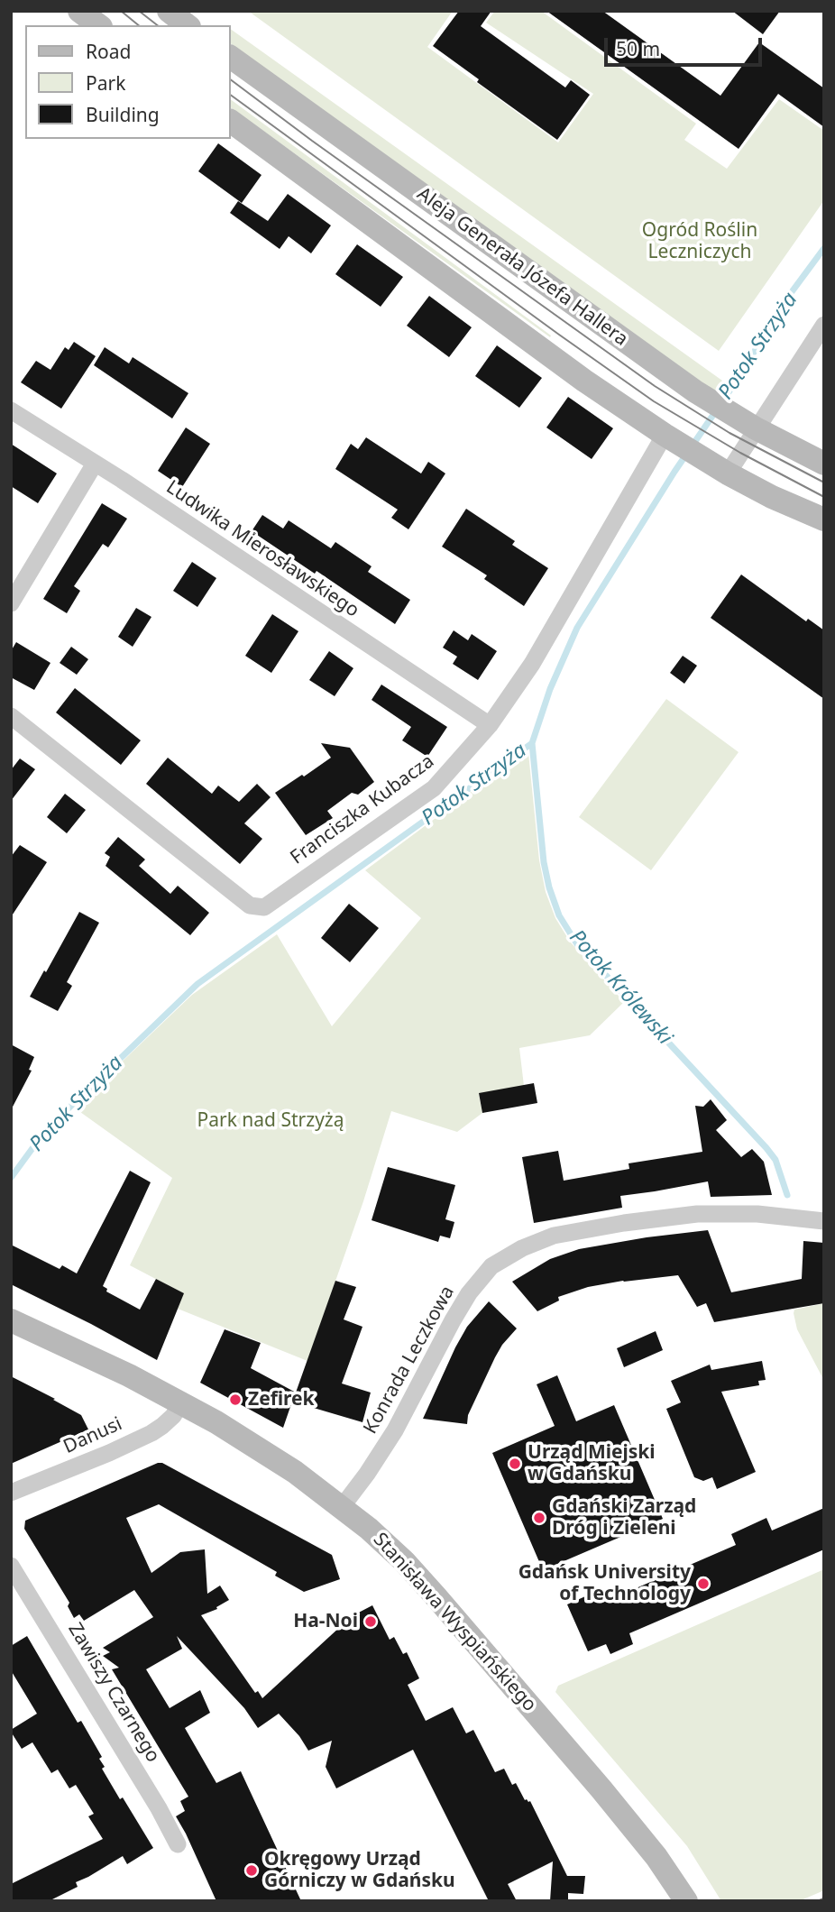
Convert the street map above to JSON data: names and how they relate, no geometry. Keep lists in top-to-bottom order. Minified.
{"streets":{"main road":["Aleja Generała Józefa Hallera","Stanisława Wyspiańskiego"],"street":["Ludwika Mierosławskiego","Franciszka Kubacza","Konrada Leczkowa","Danusi","Zawiszy Czarnego"]},"crossings":[["Ludwika Mierosławskiego","Franciszka Kubacza"],["Konrada Leczkowa","Stanisława Wyspiańskiego"],["Danusi","Stanisława Wyspiańskiego"]],"water":["Potok Strzyża","Potok Królewski"],"parks":["Ogród Roślin Leczniczych","Park nad Strzyżą"],"places":["Zefirek","Urząd Miejski w Gdańsku","Gdański Zarząd Dróg i Zieleni","Gdańsk University of Technology","Ha-Noi","Okręgowy Urząd Górniczy w Gdańsku"],"legend":["Road","Park","Building"],"scale_bar":"50 m"}
